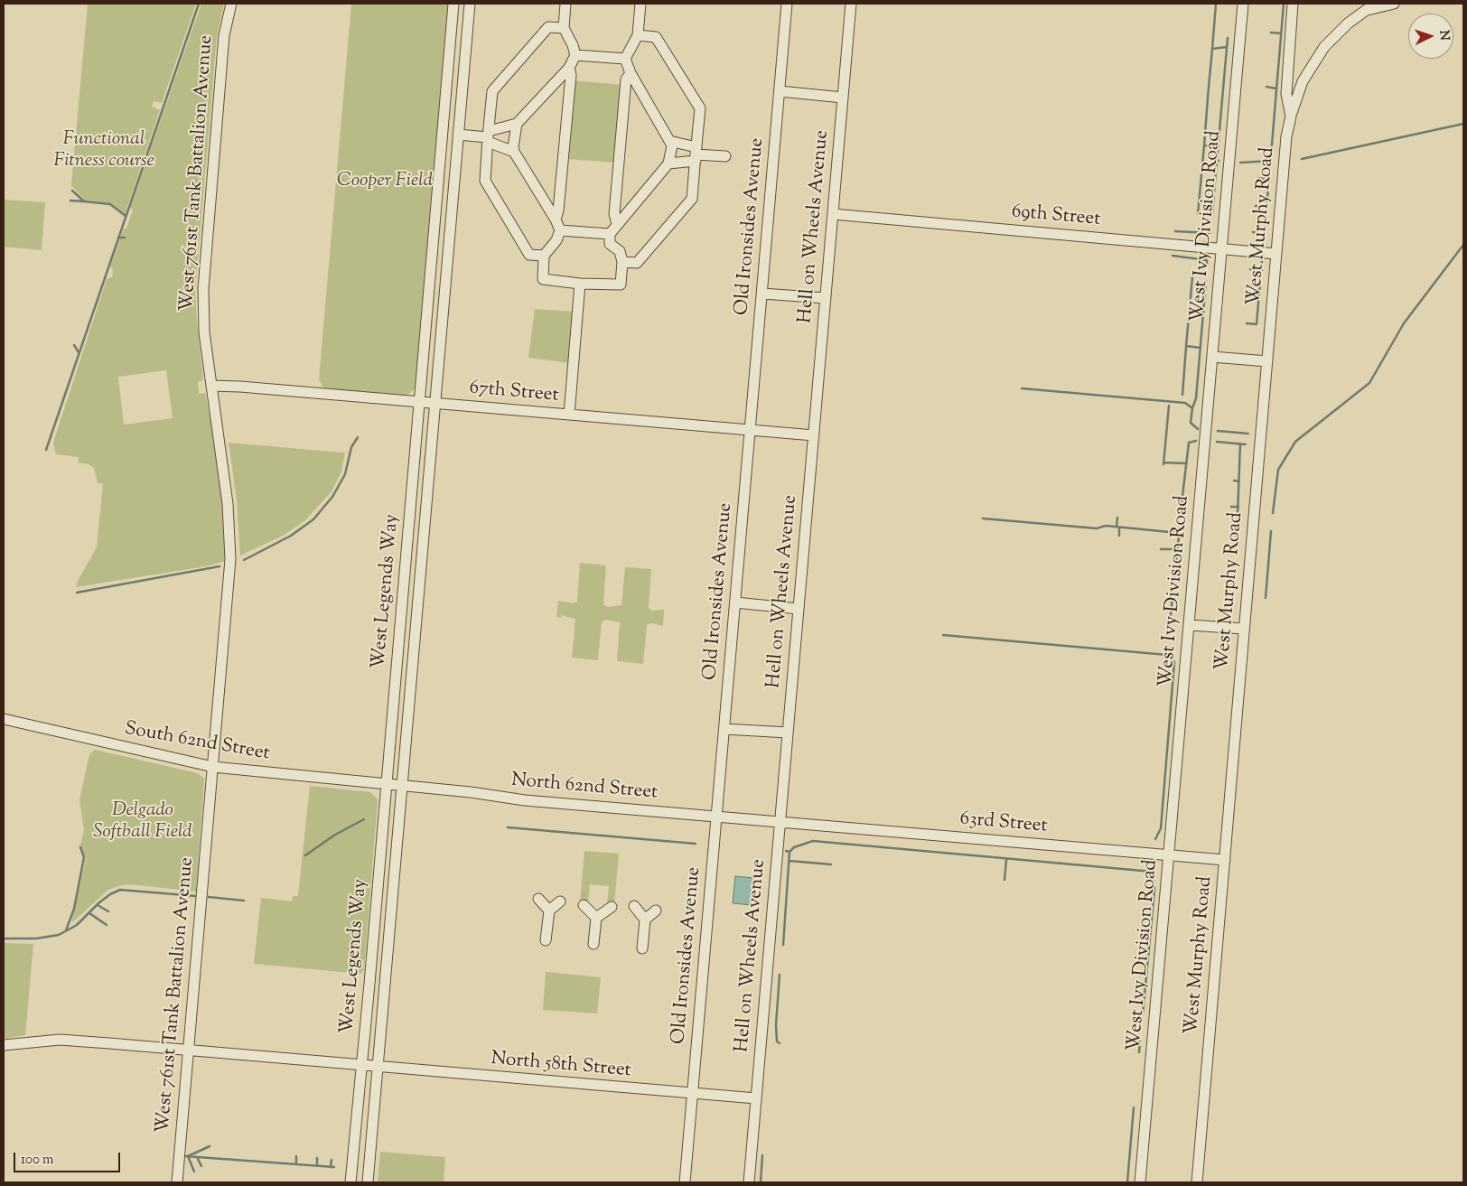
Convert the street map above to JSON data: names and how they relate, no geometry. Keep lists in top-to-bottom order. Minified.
{"streets":{"street":["West 761st Tank Battalion Avenue","69th Street","Old Ironsides Avenue","Hell on Wheels Avenue","West Ivy Division Road","West Murphy Road","67th Street","West Legends Way","South 62nd Street","North 62nd Street","63rd Street","North 58th Street"]},"crossings":[["West 761st Tank Battalion Avenue","67th Street"],["West 761st Tank Battalion Avenue","South 62nd Street"],["West 761st Tank Battalion Avenue","North 58th Street"],["69th Street","Hell on Wheels Avenue"],["69th Street","West Ivy Division Road"],["69th Street","West Murphy Road"],["Old Ironsides Avenue","67th Street"],["Old Ironsides Avenue","North 62nd Street"],["Old Ironsides Avenue","North 58th Street"],["Hell on Wheels Avenue","67th Street"],["Hell on Wheels Avenue","North 62nd Street"],["Hell on Wheels Avenue","63rd Street"],["Hell on Wheels Avenue","North 58th Street"],["West Ivy Division Road","63rd Street"],["West Murphy Road","63rd Street"],["67th Street","West Legends Way"],["West Legends Way","South 62nd Street"],["West Legends Way","North 62nd Street"],["West Legends Way","North 58th Street"],["South 62nd Street","North 62nd Street"],["North 62nd Street","63rd Street"]],"parks":["Functional Fitness course","Cooper Field","Delgado Softball Field"],"scale_bar":"100 m","north":"right"}
